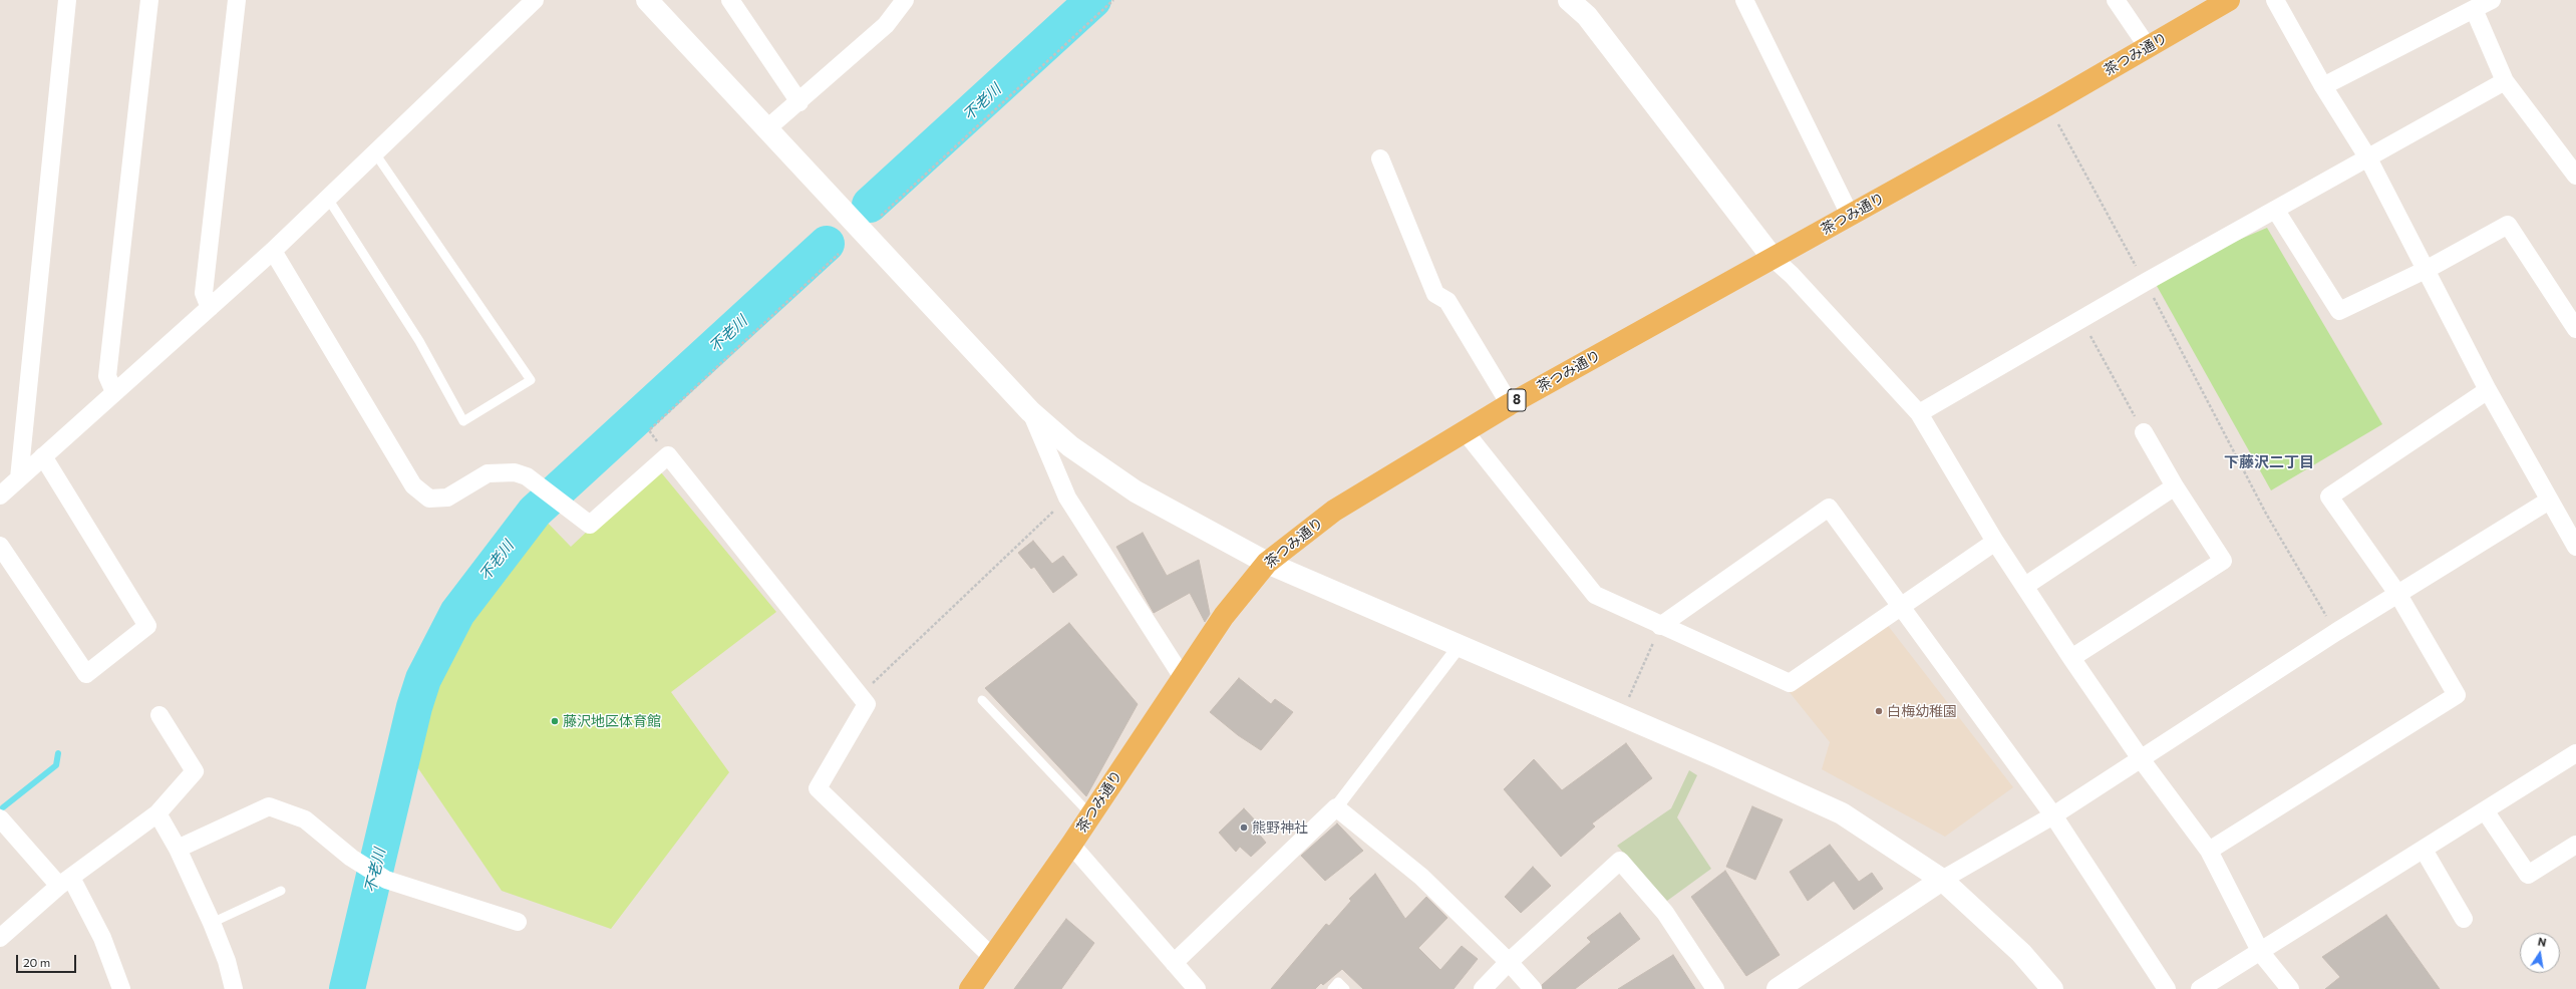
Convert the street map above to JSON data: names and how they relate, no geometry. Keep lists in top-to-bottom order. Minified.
{"streets":{"main road":["茶つみ通り","8"]},"districts":["下藤沢二丁目"],"water":["不老川"],"places":["白梅幼稚園","藤沢地区体育館","熊野神社"],"scale_bar":"20 m","north":"top"}
